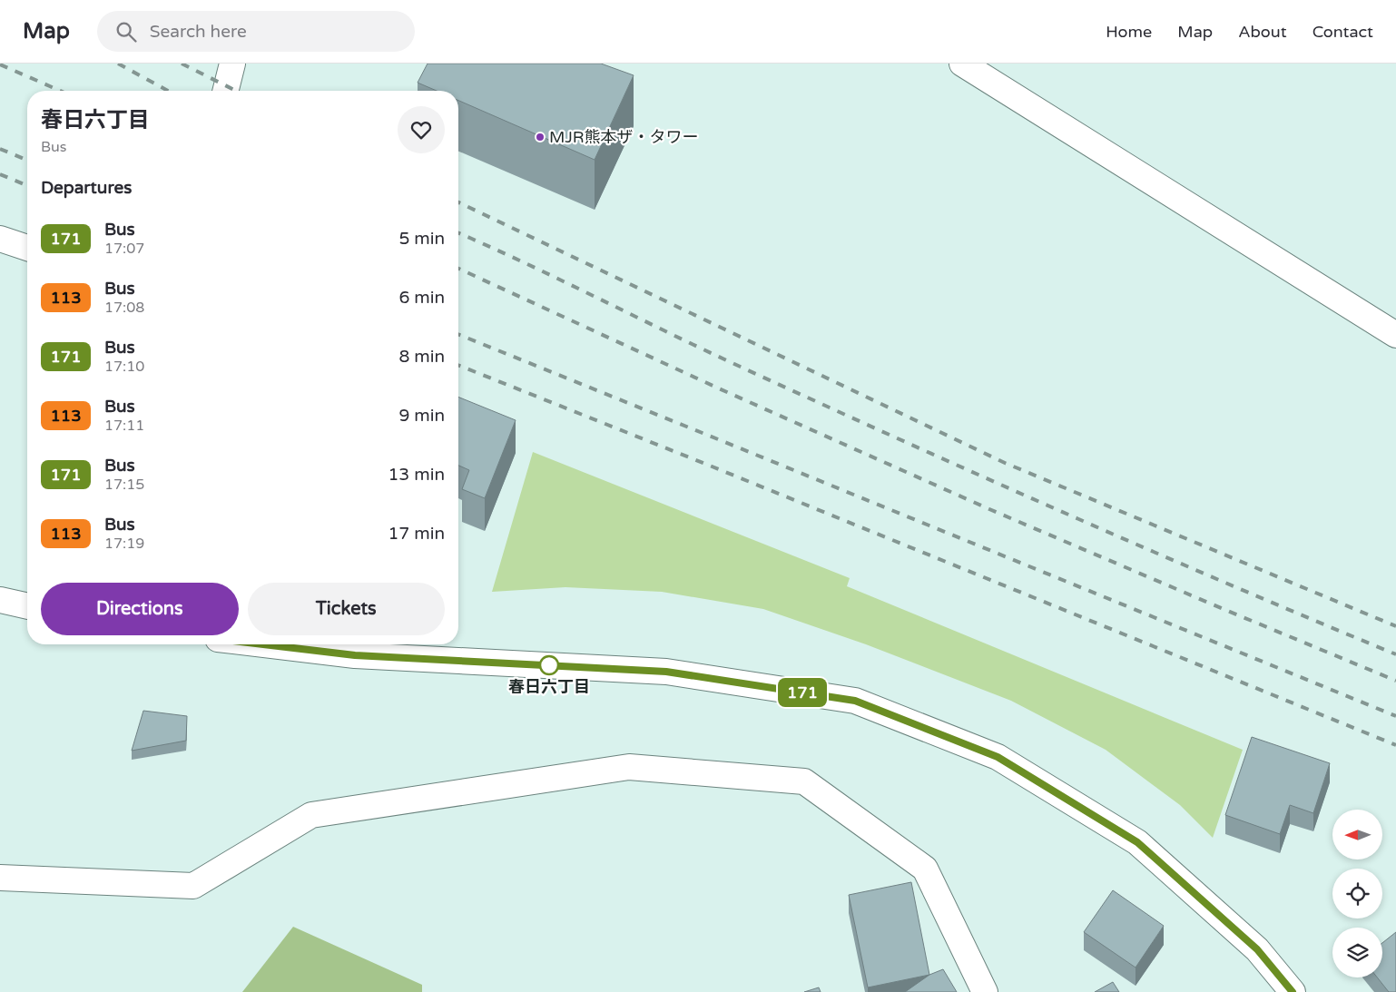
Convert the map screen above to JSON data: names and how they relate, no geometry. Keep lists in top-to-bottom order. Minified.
{"places":["MJR熊本ザ・タワー","春日六丁目"],"lines":["bus line 171"],"north":"left","page":{"header":"Map","search":"Search here","nav":["Home","Map","About","Contact"],"on_map":"171","heading":[["春日六丁目","Bus"],"Departures"],"list":[{"mark":"171","name":"Bus","note":"17:07","value":"5 min"},{"mark":"113","name":"Bus","note":"17:08","value":"6 min"},{"mark":"171","name":"Bus","note":"17:10","value":"8 min"},{"mark":"113","name":"Bus","note":"17:11","value":"9 min"},{"mark":"171","name":"Bus","note":"17:15","value":"13 min"},{"mark":"113","name":"Bus","note":"17:19","value":"17 min"}],"buttons":["Directions","Tickets"]}}
